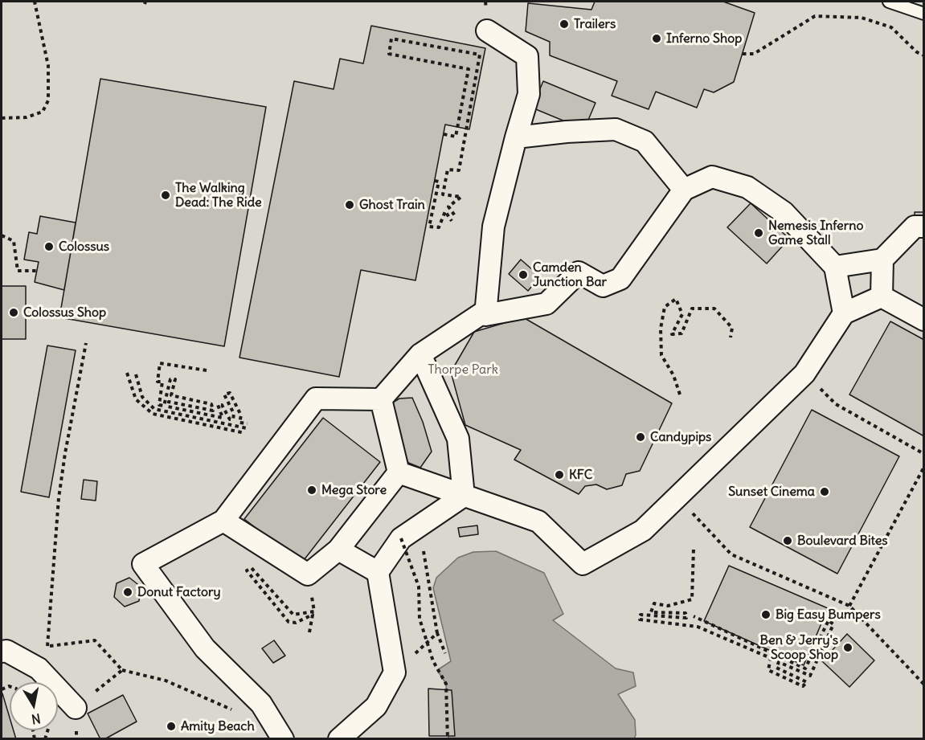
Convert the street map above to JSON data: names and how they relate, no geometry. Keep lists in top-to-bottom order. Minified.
{"parks":["Thorpe Park"],"places":["Trailers","Inferno Shop","The Walking Dead: The Ride","Ghost Train","Nemesis Inferno Game Stall","Colossus","Camden Junction Bar","Colossus Shop","Candypips","KFC","Mega Store","Sunset Cinema","Boulevard Bites","Donut Factory","Big Easy Bumpers","Ben & Jerry's Scoop Shop","Amity Beach"],"north":"bottom"}
